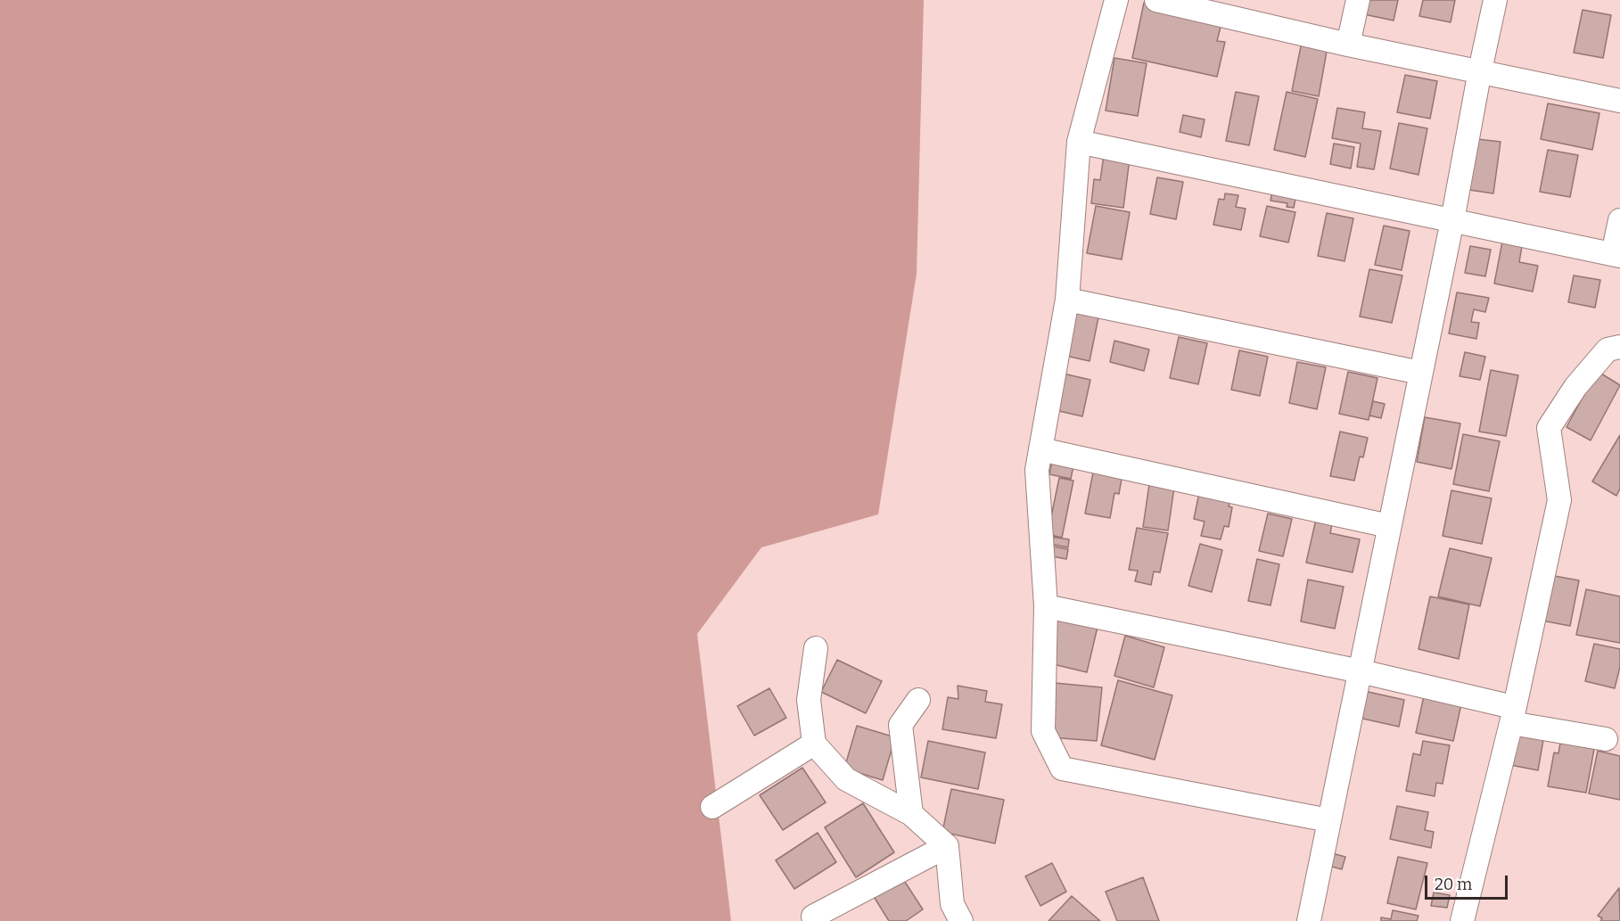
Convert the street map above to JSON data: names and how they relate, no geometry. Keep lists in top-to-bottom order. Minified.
{"scale_bar":"20 m"}
